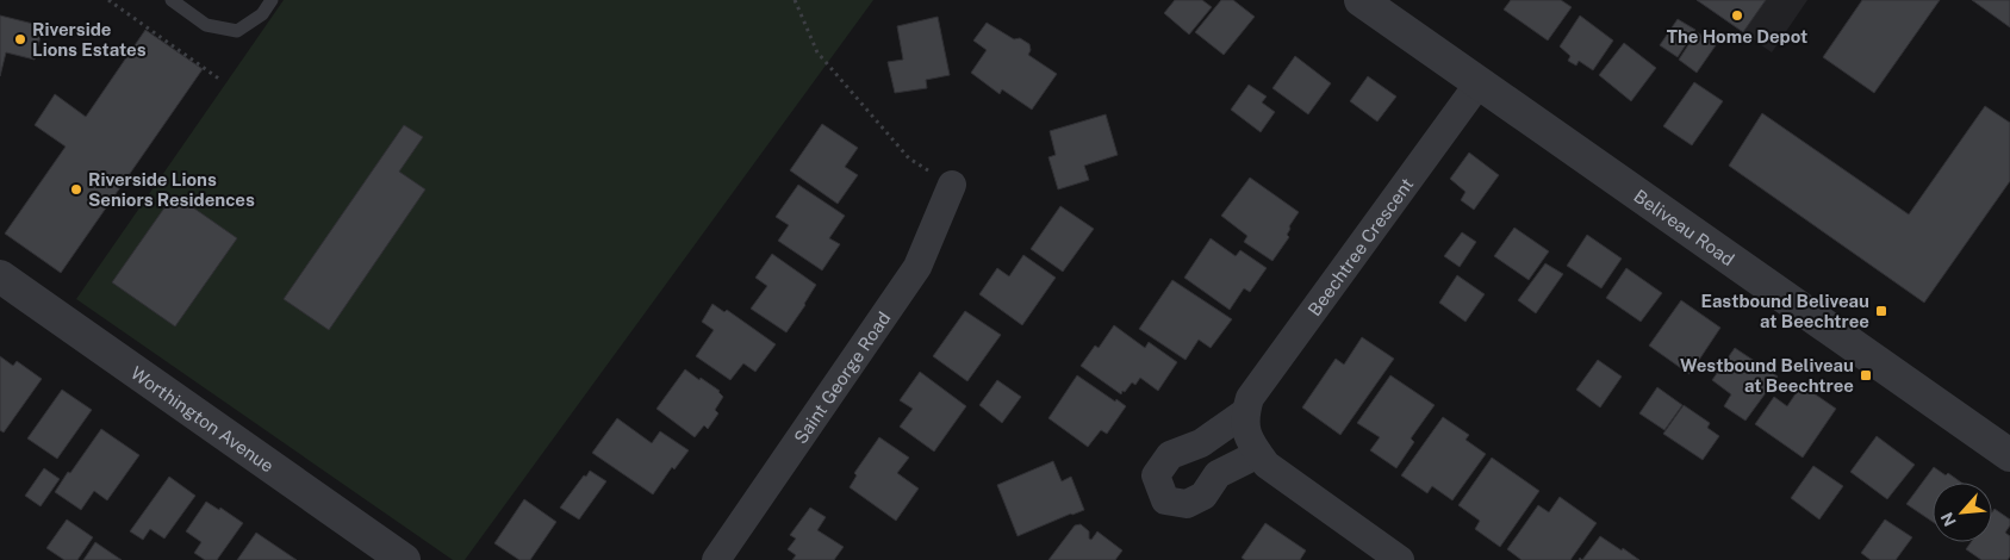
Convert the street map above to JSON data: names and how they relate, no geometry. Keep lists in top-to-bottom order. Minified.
{"streets":{"street":["Beliveau Road","Beechtree Crescent","Saint George Road","Worthington Avenue"]},"crossings":[["Beliveau Road","Beechtree Crescent"]],"places":{"other":["The Home Depot","Riverside Lions Estates","Riverside Lions Seniors Residences"],"transit":["Eastbound Beliveau at Beechtree","Westbound Beliveau at Beechtree"]},"north":"bottom left"}
